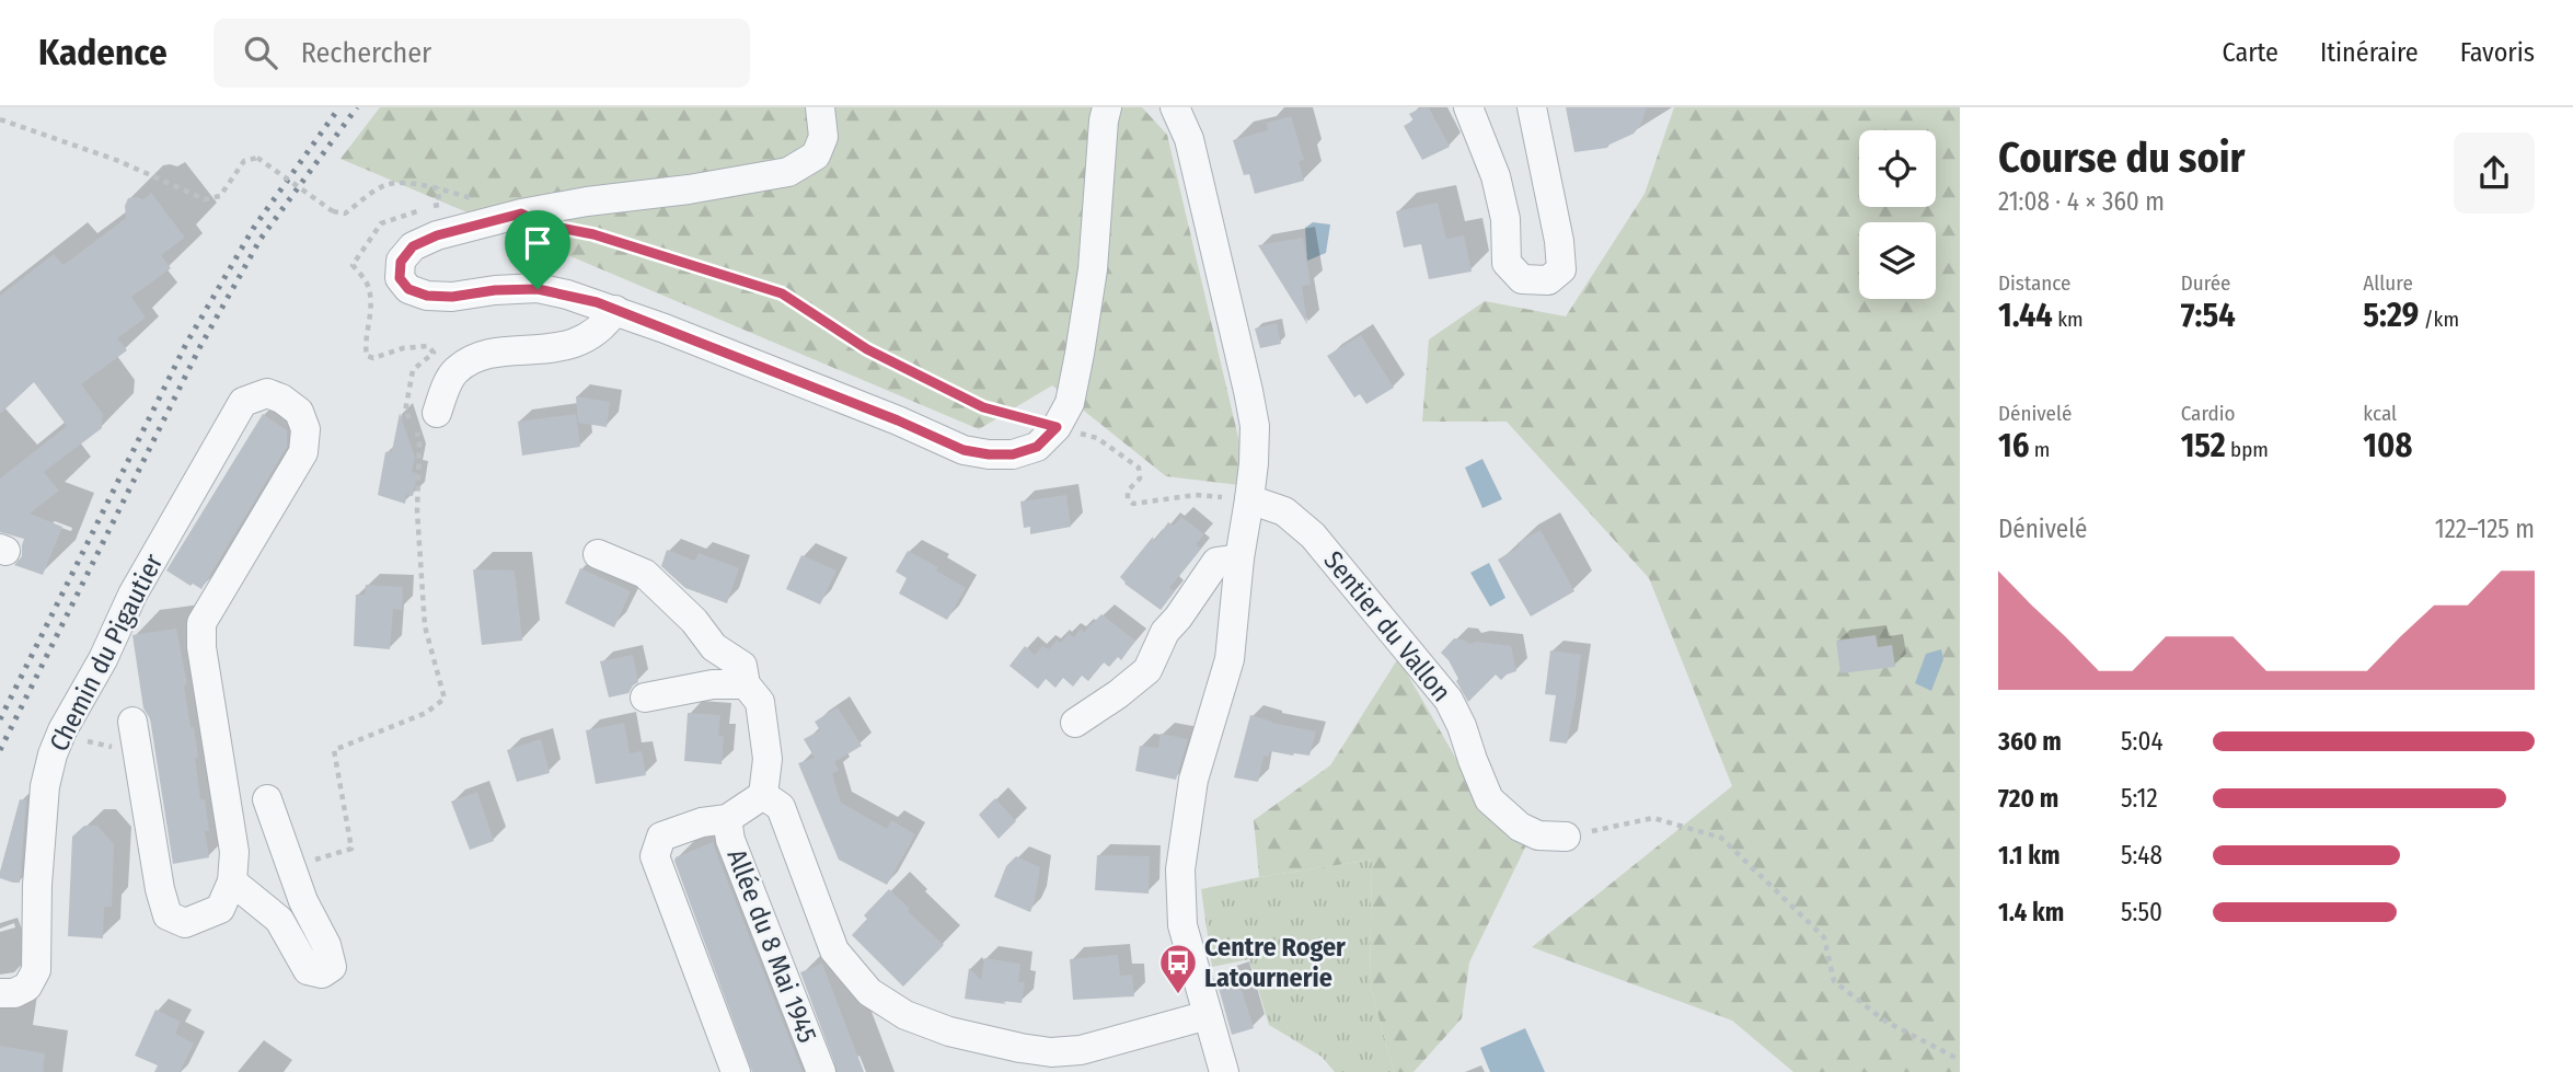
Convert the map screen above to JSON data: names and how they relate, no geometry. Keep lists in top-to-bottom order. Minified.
{"streets":{"street":["Sentier du Vallon","Chemin du Pigautier","Allée du 8 Mai 1945"]},"places":{"bus stop":["Centre Roger Latournerie"]},"page":{"header":"Kadence","search":"Rechercher","nav":["Carte","Itinéraire","Favoris"],"heading":["Course du soir","21:08 · 4 × 360 m"],"stats":[["Distance","1.44 km"],["Durée","7:54"],["Allure","5:29 /km"],["Dénivelé","16 m"],["Cardio","152 bpm"],["kcal","108"]],"chart":["Dénivelé","122–125 m"],"list":[{"name":"360 m","note":"5:04"},{"name":"720 m","note":"5:12"},{"name":"1.1 km","note":"5:48"},{"name":"1.4 km","note":"5:50"}]}}
